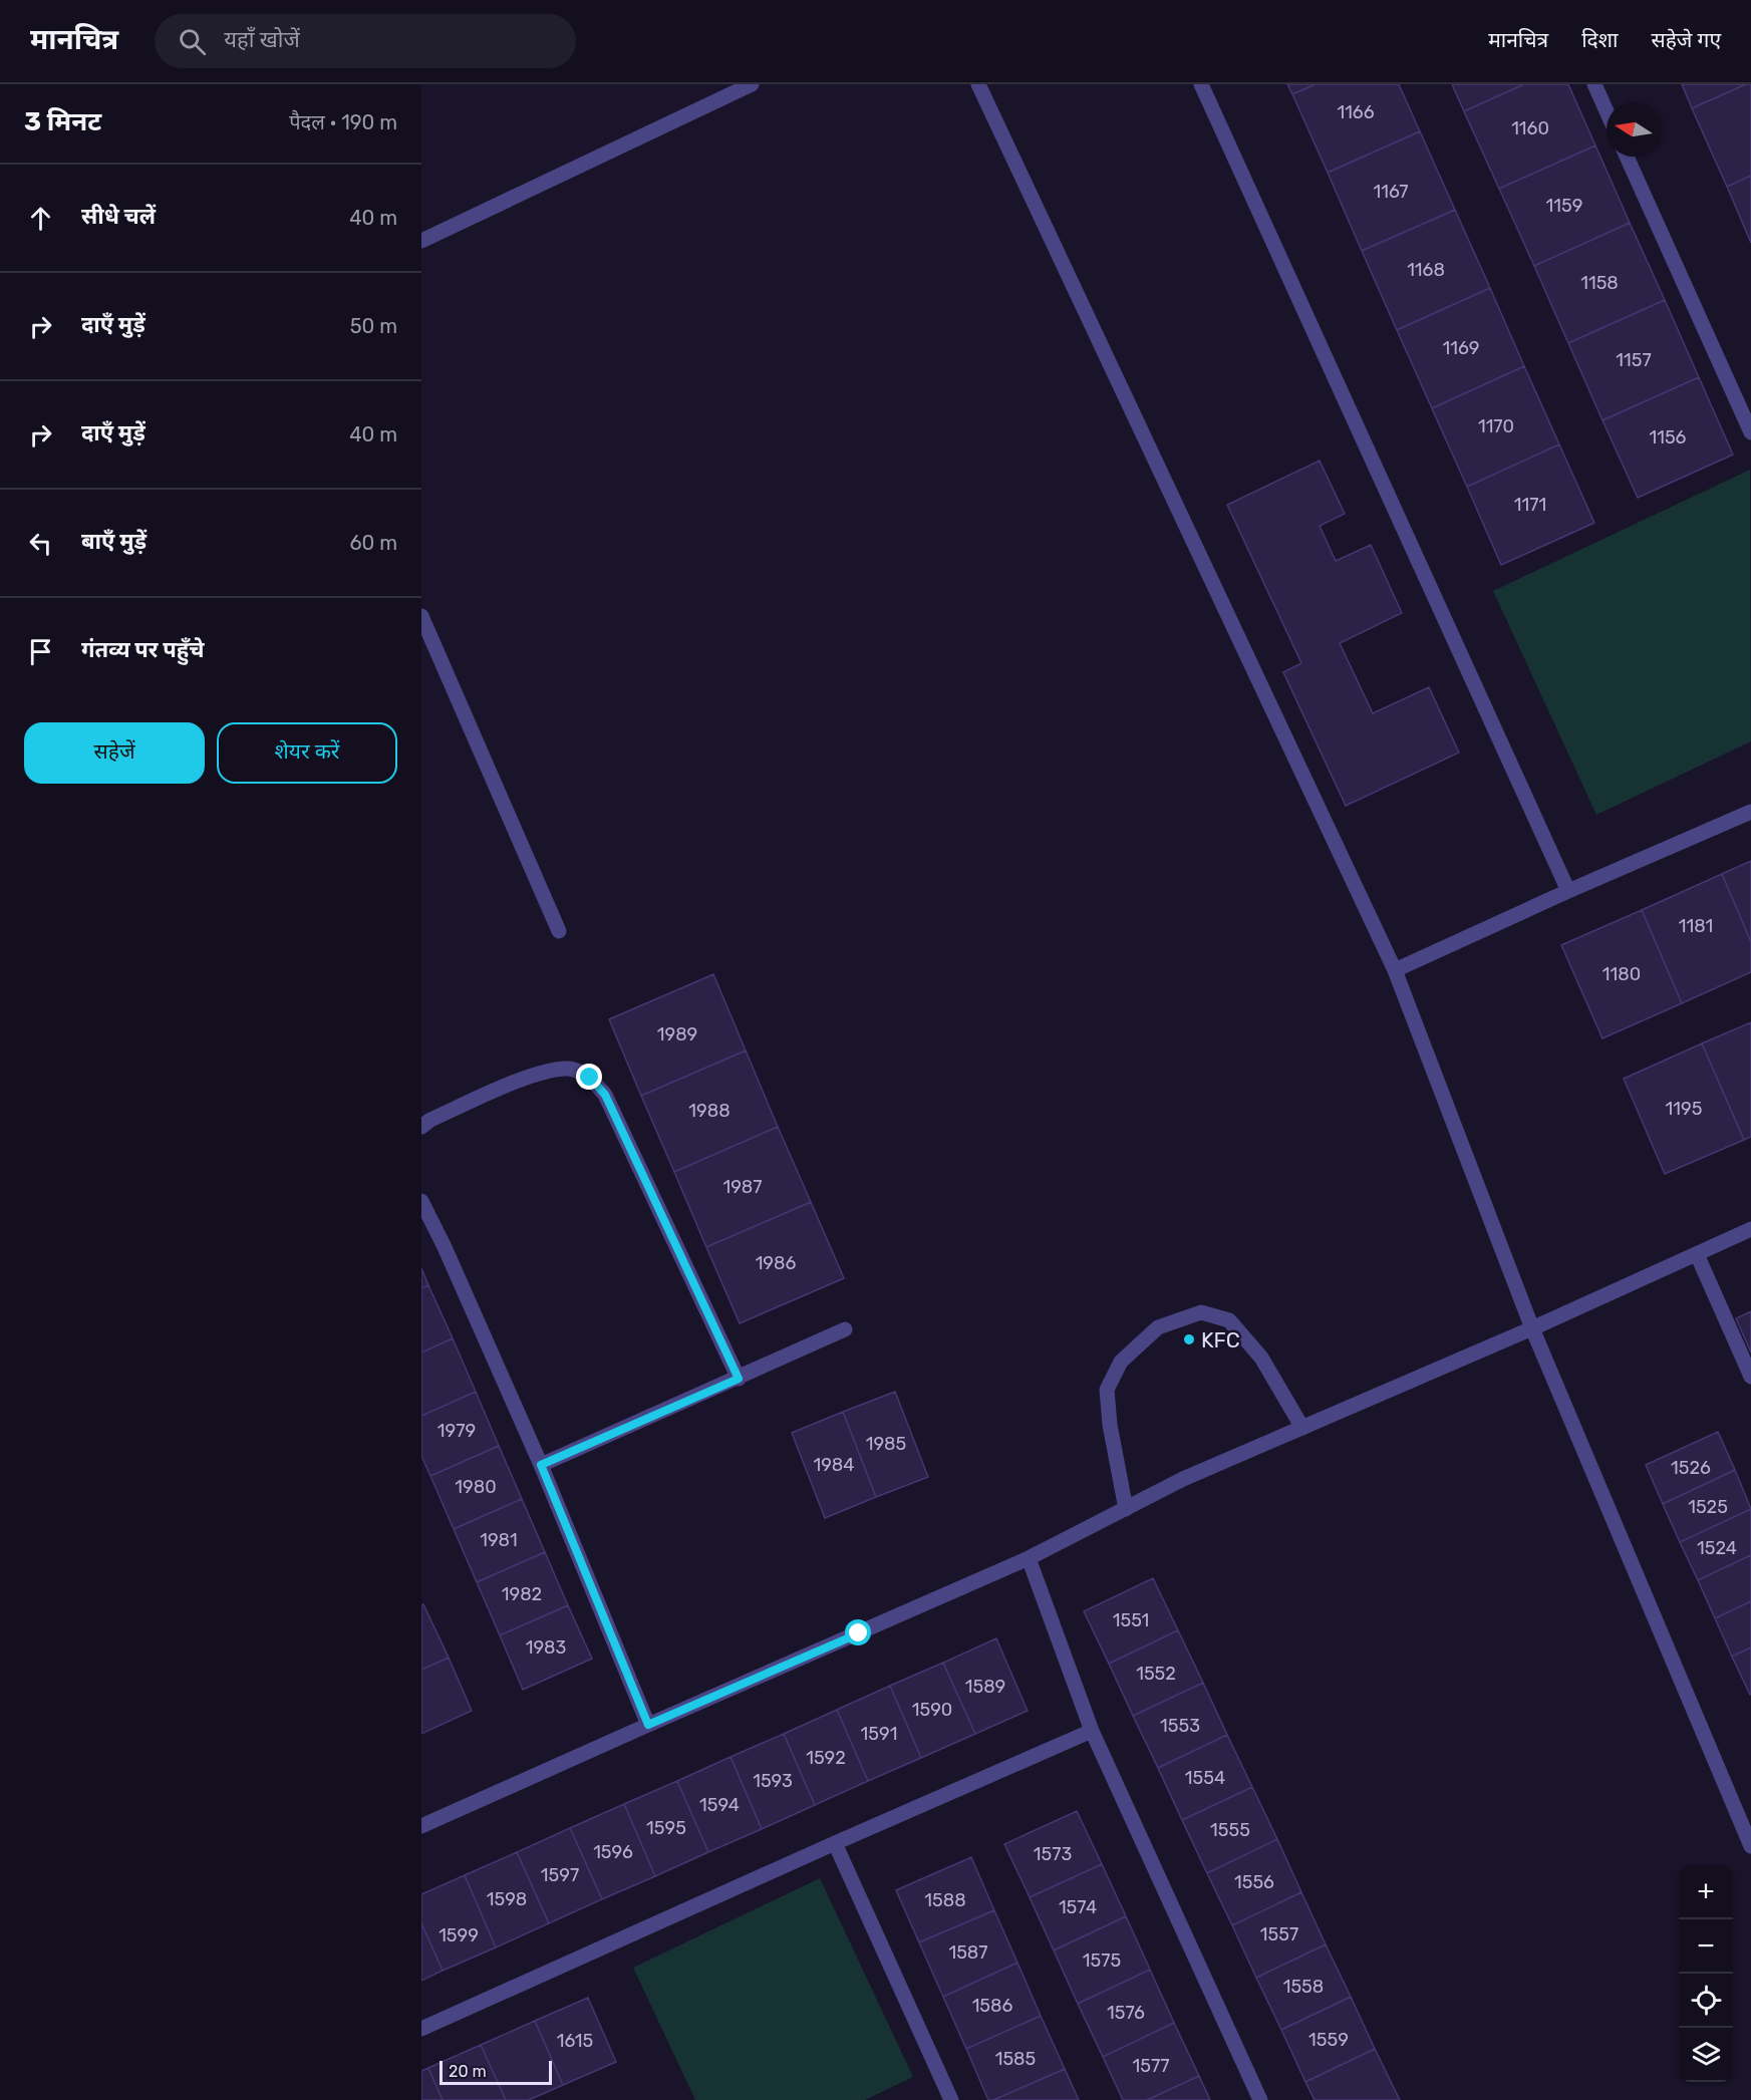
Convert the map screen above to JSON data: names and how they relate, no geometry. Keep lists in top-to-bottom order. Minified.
{"places":["KFC"],"house_numbers":["1166","1160","1167","1159","1168","1158","1169","1157","1170","1156","1171","1181","1180","1989","1195","1988","1987","1986","1979","1985","1984","1526","1980","1525","1981","1524","1982","1551","1983","1552","1589","1590","1553","1591","1592","1554","1593","1594","1595","1555","1596","1573","1597","1556","1598","1588","1574","1557","1599","1587","1575","1558","1586","1576","1559","1615","1585","1577"],"scale_bar":"20 m","north":"left","page":{"header":"मानचित्र","search":"यहाँ खोजें","nav":["मानचित्र","दिशा","सहेजे गए"],"heading":["3 मिनट","पैदल · 190 m"],"list":[["सीधे चलें","40 m"],["दाएँ मुड़ें","50 m"],["दाएँ मुड़ें","40 m"],["बाएँ मुड़ें","60 m"],"गंतव्य पर पहुँचे"],"buttons":["सहेजें","शेयर करें"],"map_buttons":["+","−"],"scale":"20 m"}}
